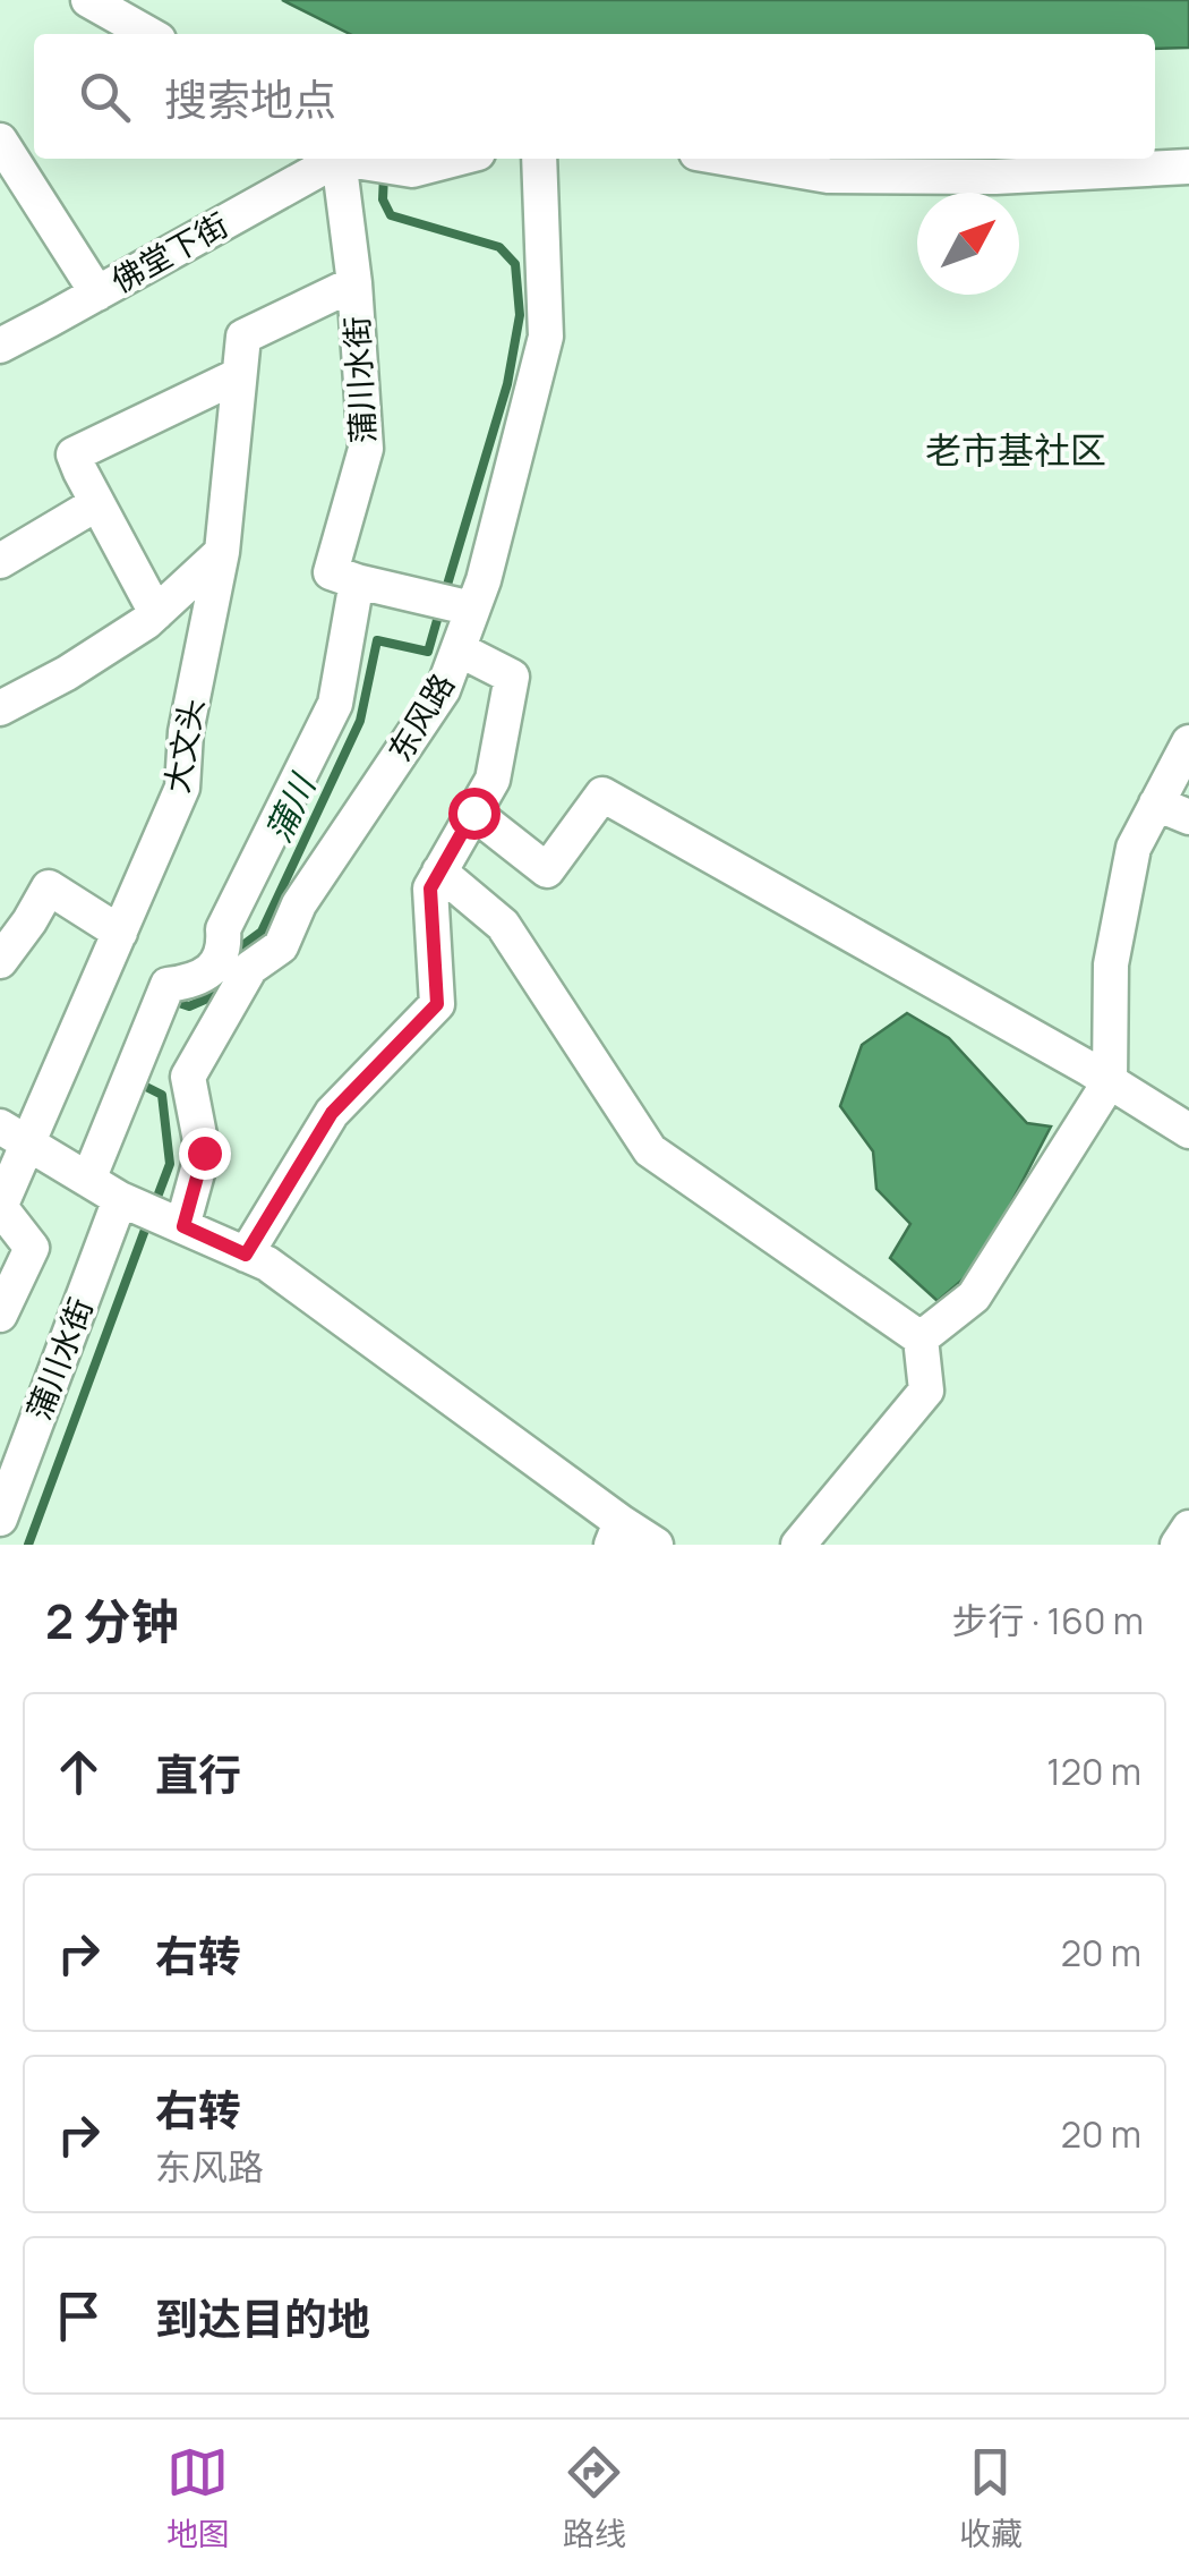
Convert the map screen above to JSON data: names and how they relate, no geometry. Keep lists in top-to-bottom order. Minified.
{"streets":{"street":["佛堂下街","蒲川水街","东风路","大文头"]},"crossings":[["蒲川水街","大文头"]],"districts":["老市基社区"],"water":["蒲川"],"north":"top right","page":{"search":"搜索地点","heading":["2 分钟","步行 · 160 m"],"list":[["直行","120 m"],["右转","20 m"],["右转","东风路","20 m"],"到达目的地"],"nav":["地图","路线","收藏"]}}
